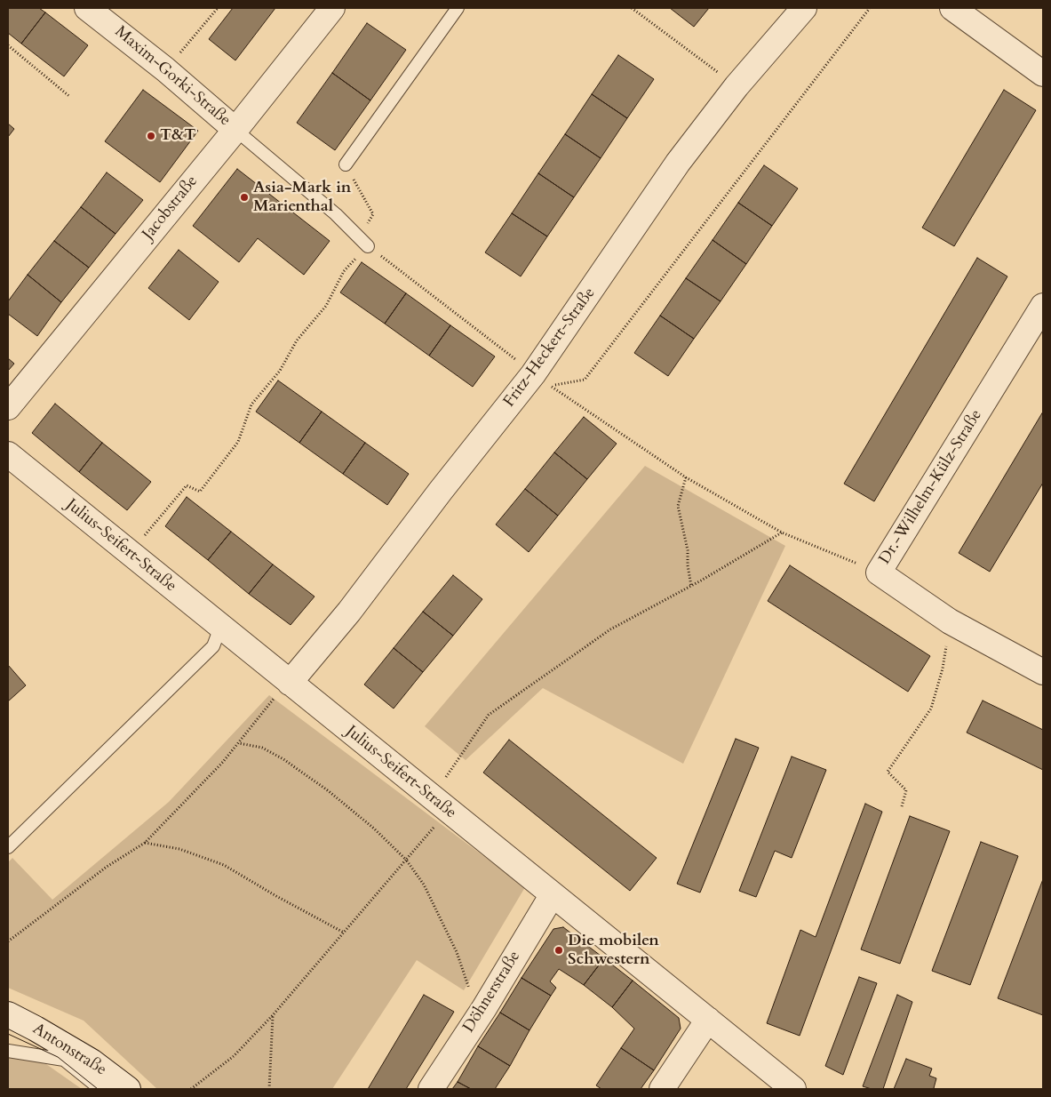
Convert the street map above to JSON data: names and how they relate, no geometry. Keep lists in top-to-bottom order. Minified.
{"streets":{"street":["Maxim-Gorki-Straße","Jacobstraße","Fritz-Heckert-Straße","Dr.-Wilhelm-Külz-Straße","Julius-Seifert-Straße","Döhnerstraße","Antonstraße"]},"crossings":[["Maxim-Gorki-Straße","Jacobstraße"],["Fritz-Heckert-Straße","Julius-Seifert-Straße"],["Julius-Seifert-Straße","Döhnerstraße"]],"places":["T&T","Asia-Mark in Marienthal","Die mobilen Schwestern"]}
